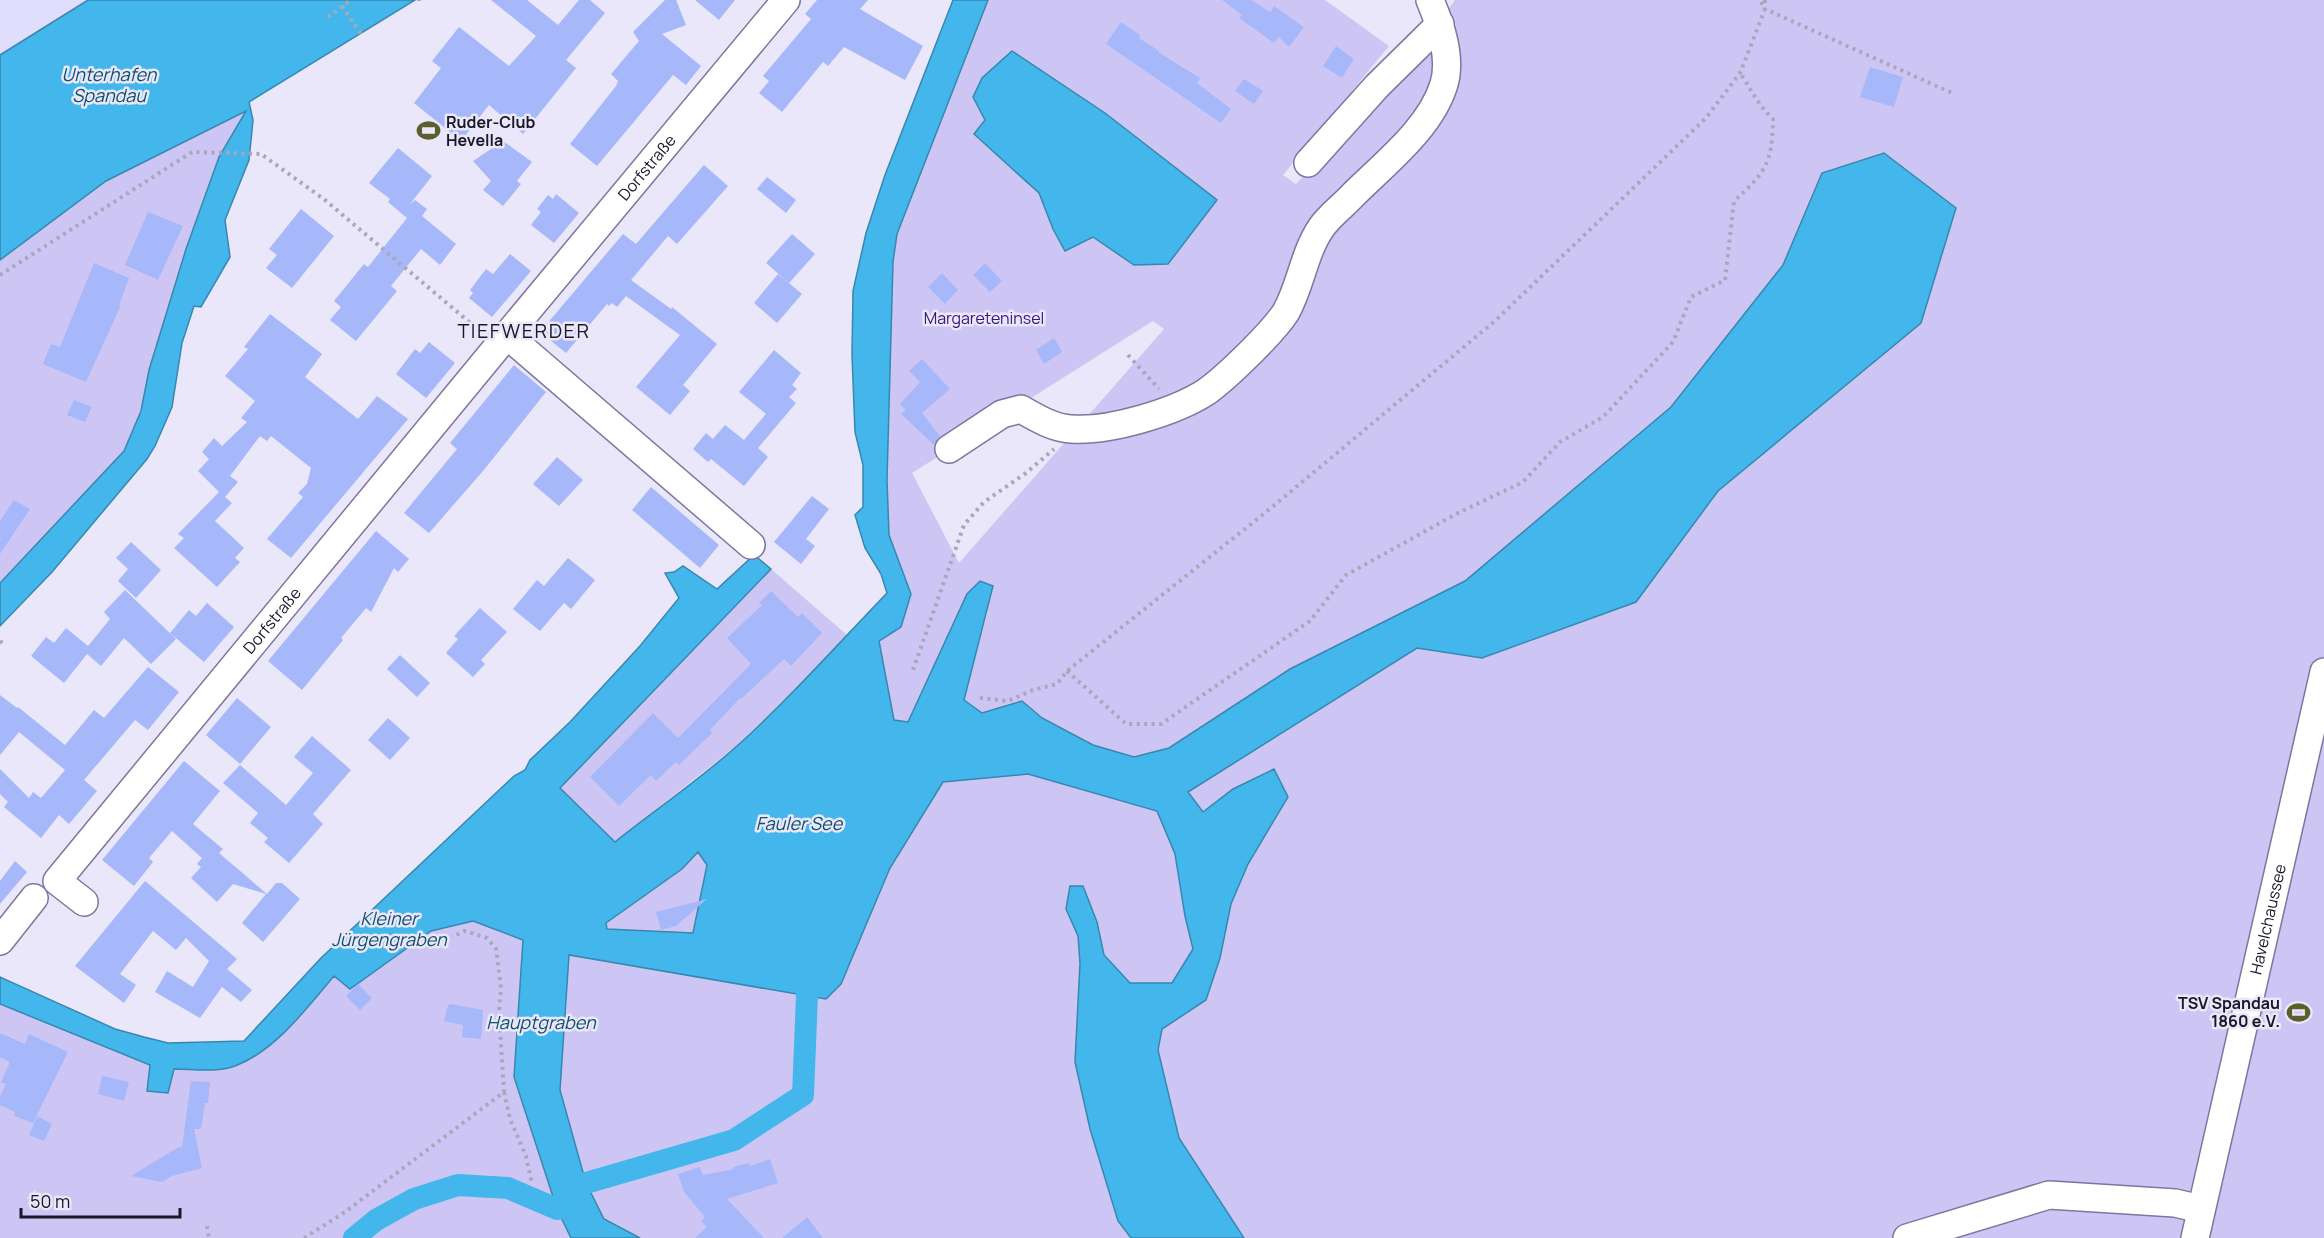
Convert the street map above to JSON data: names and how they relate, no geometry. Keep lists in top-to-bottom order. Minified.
{"streets":{"street":["Dorfstraße","Havelchaussee"]},"districts":["TIEFWERDER"],"water":["Unterhafen Spandau","Fauler See","Kleiner Jürgengraben","Hauptgraben"],"parks":["Margareteninsel"],"places":{"sports":["Ruder-Club Hevella","TSV Spandau 1860 e.V."]},"scale_bar":"50 m"}
